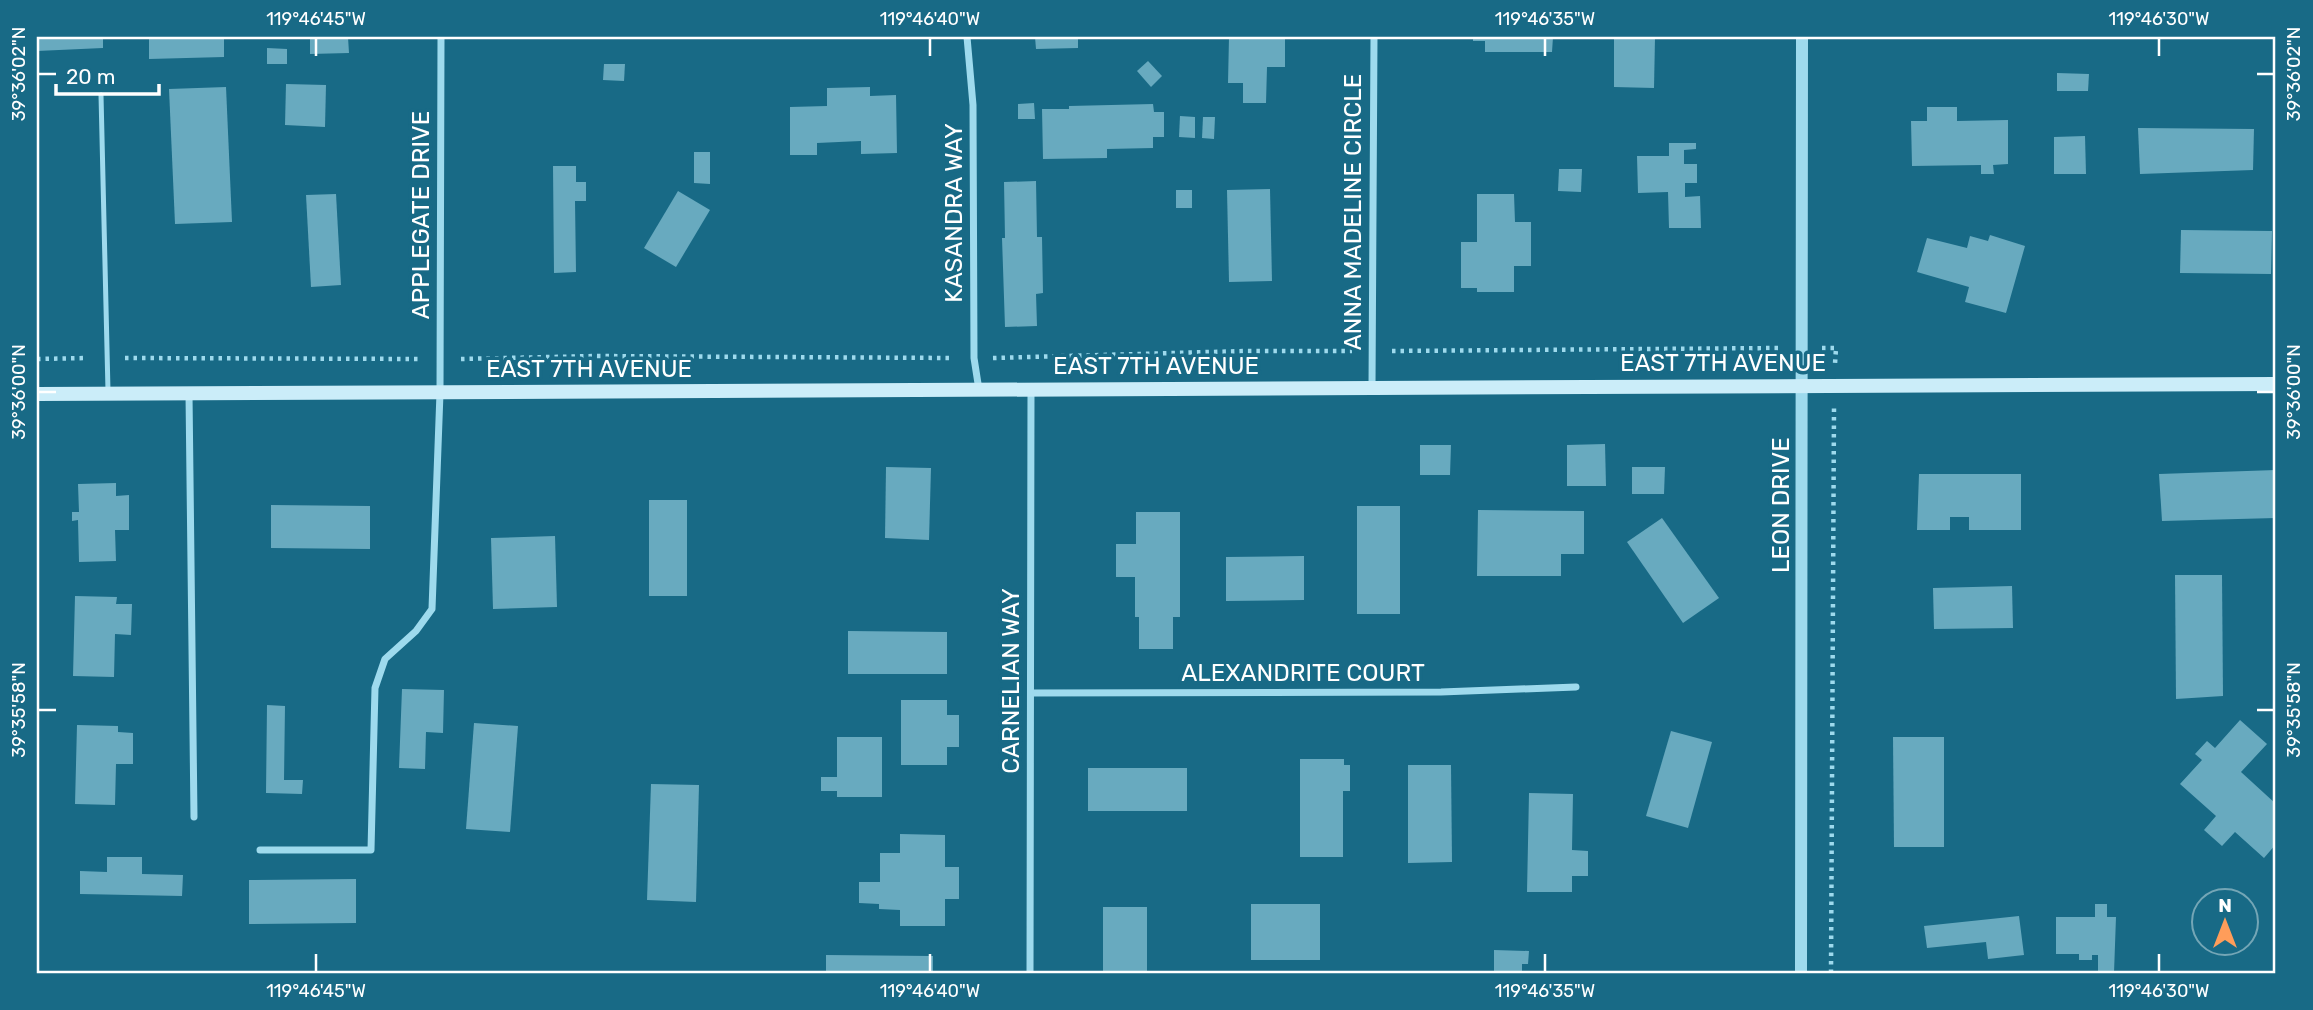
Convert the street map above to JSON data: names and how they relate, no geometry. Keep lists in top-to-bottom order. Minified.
{"streets":{"main road":["EAST 7TH AVENUE"],"street":["ANNA MADELINE CIRCLE","KASANDRA WAY","APPLEGATE DRIVE","LEON DRIVE","ALEXANDRITE COURT","CARNELIAN WAY"]},"crossings":[["ANNA MADELINE CIRCLE","EAST 7TH AVENUE"],["KASANDRA WAY","EAST 7TH AVENUE"],["APPLEGATE DRIVE","EAST 7TH AVENUE"],["EAST 7TH AVENUE","LEON DRIVE"],["EAST 7TH AVENUE","CARNELIAN WAY"],["ALEXANDRITE COURT","CARNELIAN WAY"]],"scale_bar":"20 m","north":"top","coordinates":["119°46'45\"W","119°46'40\"W","119°46'35\"W","119°46'30\"W","39°36'02\"N","39°36'00\"N","39°35'58\"N"]}
